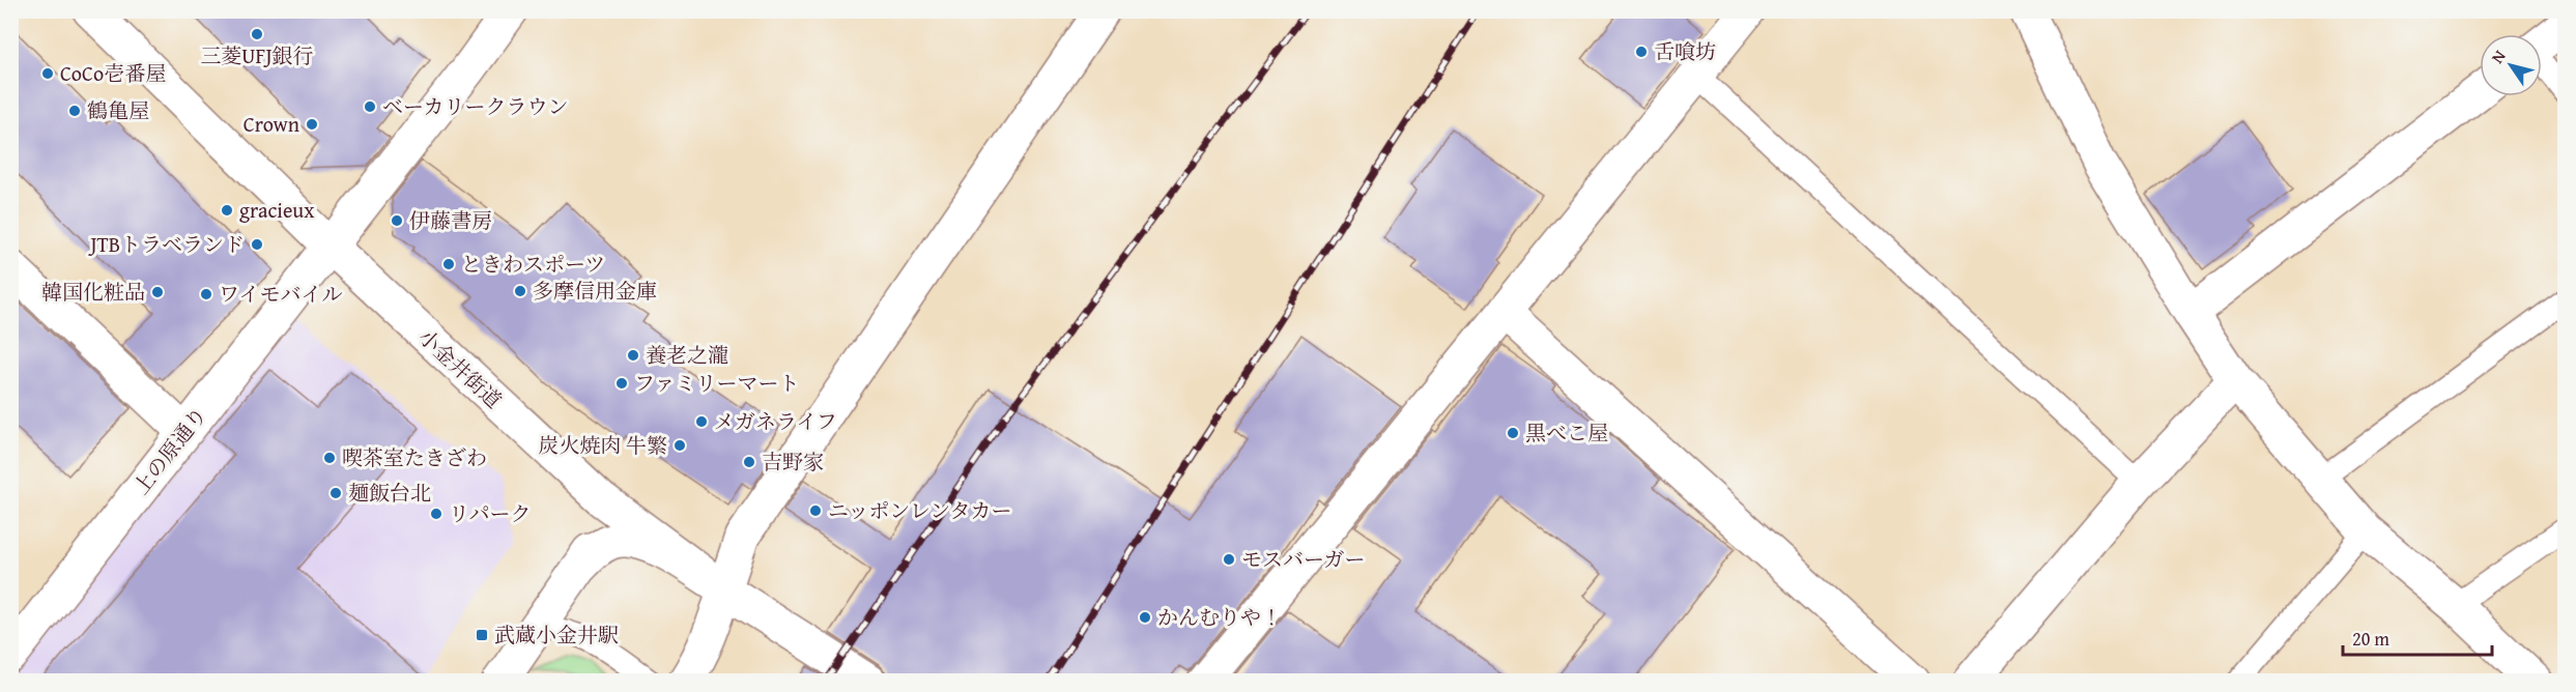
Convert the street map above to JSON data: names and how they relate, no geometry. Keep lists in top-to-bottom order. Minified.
{"streets":{"street":["小金井街道","上の原通り"]},"crossings":[["小金井街道","上の原通り"]],"places":{"other":["三菱UFJ銀行","舌喰坊","CoCo壱番屋","ベーカリークラウン","鶴亀屋","Crown","gracieux","伊藤書房","JTBトラベランド","ときわスポーツ","多摩信用金庫","韓国化粧品","ワイモバイル","養老之瀧","ファミリーマート","メガネライフ","黒べこ屋","炭火焼肉 牛繁","喫茶室たきざわ","吉野家","麺飯台北","ニッポンレンタカー","リパーク","モスバーガー","かんむりや！"],"transit":["武蔵小金井駅"]},"scale_bar":"20 m","north":"top left"}
